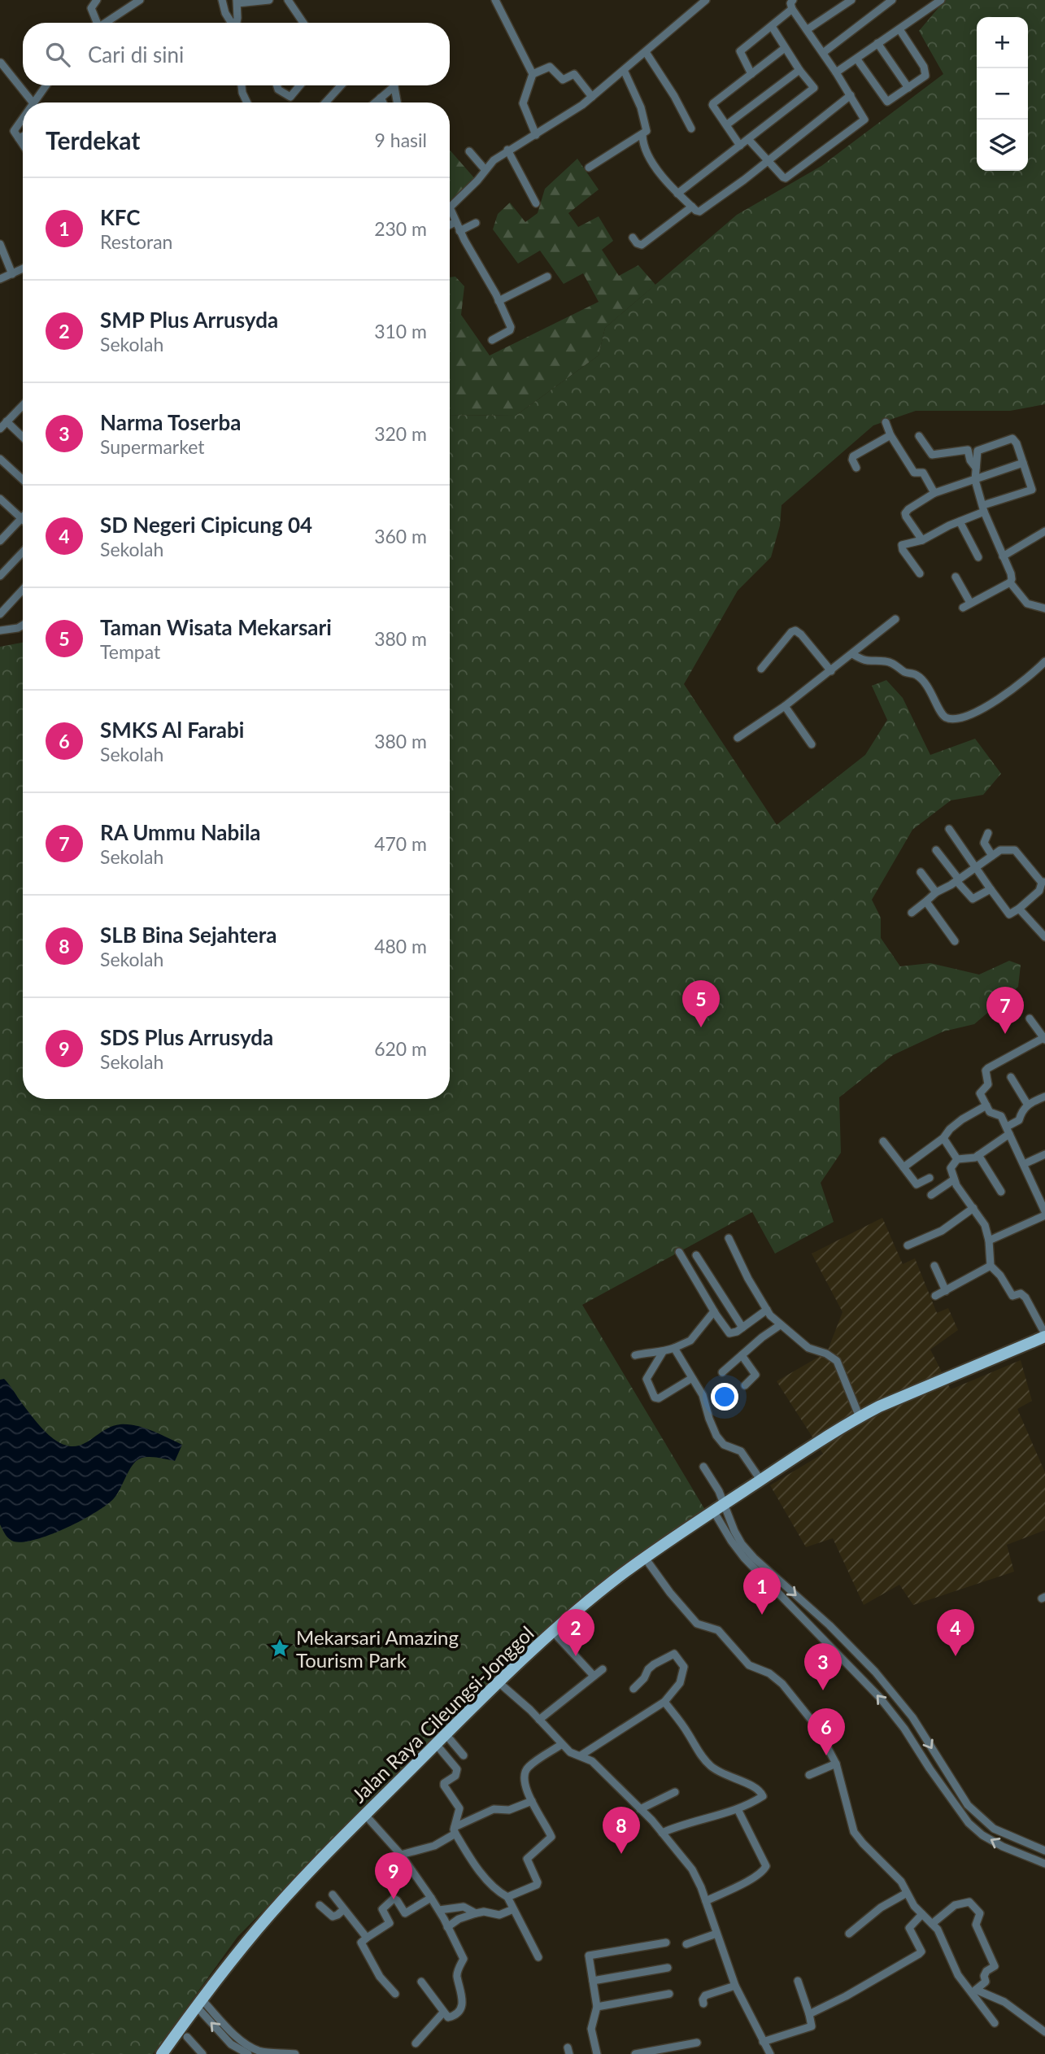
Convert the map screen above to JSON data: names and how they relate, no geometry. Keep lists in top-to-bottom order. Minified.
{"streets":{"main road":["Jalan Raya Cileungsi-Jonggol"]},"places":{"place":["Mekarsari Amazing Tourism Park"]},"page":{"map_buttons":["+","−"],"search":"Cari di sini","heading":["Terdekat","9 hasil"],"list":[{"mark":"1","name":"KFC","note":"Restoran","value":"230 m"},{"mark":"2","name":"SMP Plus Arrusyda","note":"Sekolah","value":"310 m"},{"mark":"3","name":"Narma Toserba","note":"Supermarket","value":"320 m"},{"mark":"4","name":"SD Negeri Cipicung 04","note":"Sekolah","value":"360 m"},{"mark":"5","name":"Taman Wisata Mekarsari","note":"Tempat","value":"380 m"},{"mark":"6","name":"SMKS Al Farabi","note":"Sekolah","value":"380 m"},{"mark":"7","name":"RA Ummu Nabila","note":"Sekolah","value":"470 m"},{"mark":"8","name":"SLB Bina Sejahtera","note":"Sekolah","value":"480 m"},{"mark":"9","name":"SDS Plus Arrusyda","note":"Sekolah","value":"620 m"}],"pins":["5","7","1","2","4","3","6","8","9"]}}
